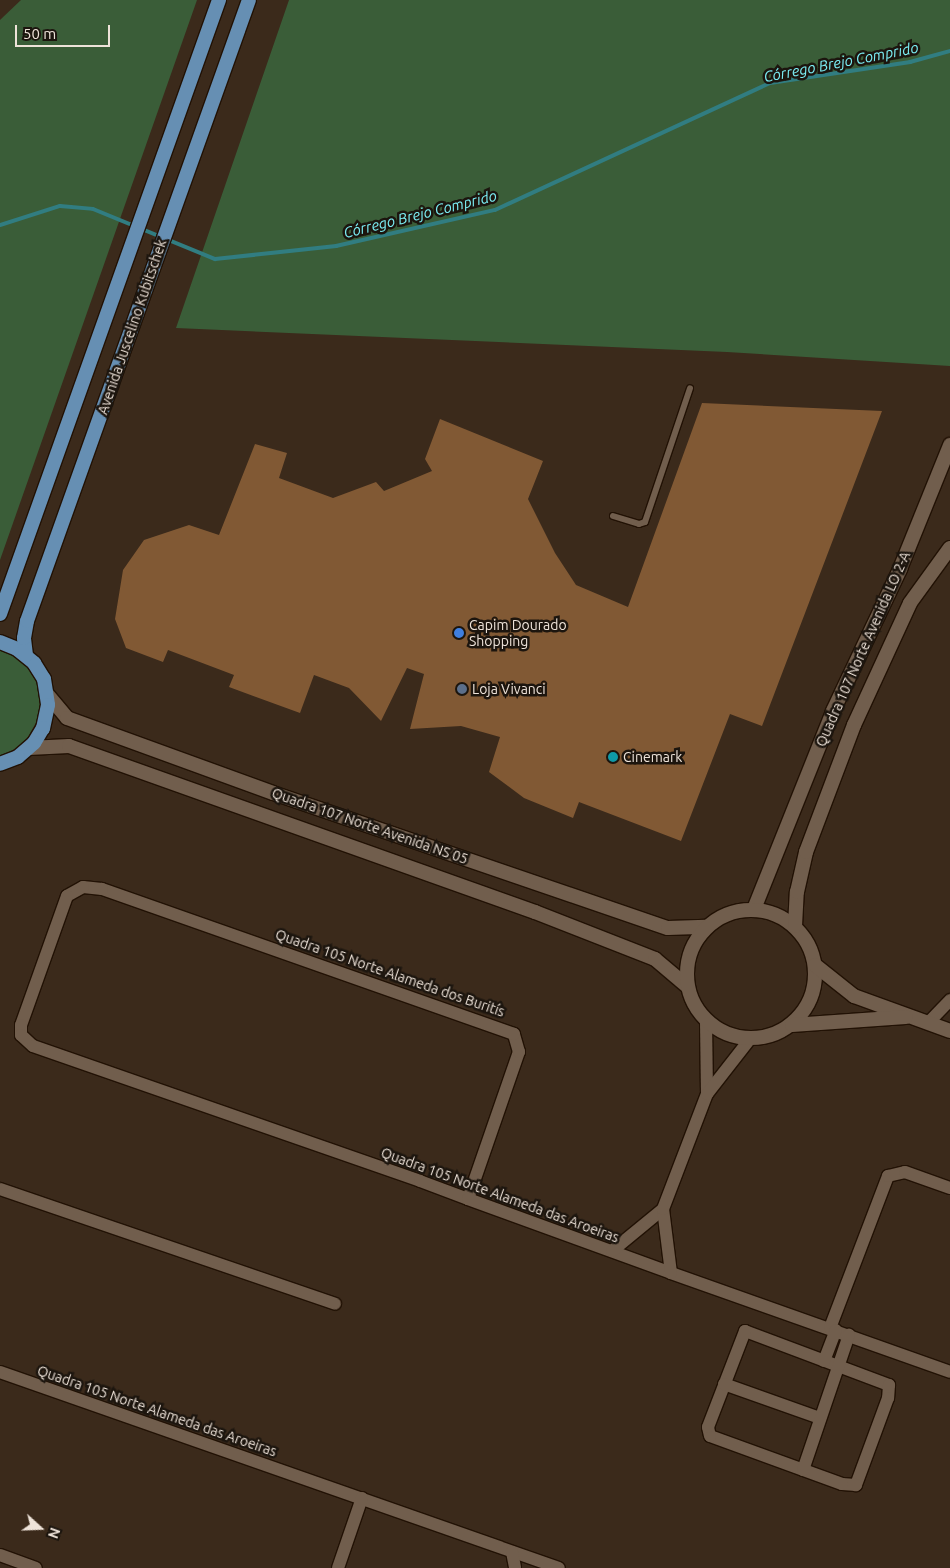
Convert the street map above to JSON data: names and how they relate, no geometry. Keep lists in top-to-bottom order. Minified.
{"streets":{"main road":["Avenida Juscelino Kubitschek"],"street":["Quadra 107 Norte Avenida LO 2-A","Quadra 107 Norte Avenida NS 05","Quadra 105 Norte Alameda dos Buritís","Quadra 105 Norte Alameda das Aroeiras"]},"crossings":[["Quadra 107 Norte Avenida LO 2-A","Quadra 107 Norte Avenida NS 05"],["Quadra 105 Norte Alameda dos Buritís","Quadra 105 Norte Alameda das Aroeiras"]],"water":["Córrego Brejo Comprido"],"places":["Capim Dourado Shopping","Loja Vivanci","Cinemark"],"scale_bar":"50 m","north":"right"}
